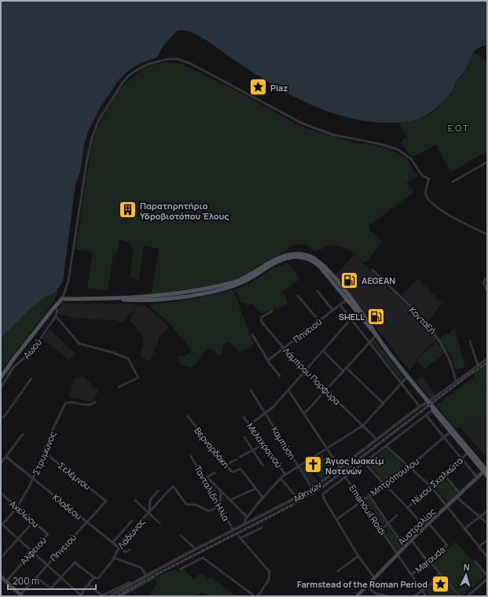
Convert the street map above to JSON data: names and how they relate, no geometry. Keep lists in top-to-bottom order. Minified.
{"streets":{"main road":["Αυστραλίας"],"street":["Κονταξή","Πηνειού","Αωού","Λάμπρου Πορφύρα","Καμπύση","Μελαχροινού","Βερναρδάκη","Στρυμώνος","Σελέμνου","Μητρόπουλου","Νίκου Σκαλκώτα","Αθηνών","Τανταλίδη Ηλία","Κλαδέου","Emanouil Roidi","Αχελώου","Λάδωνος","Αλφειού","Marouda"]},"crossings":[["Κονταξή","Αθηνών"],["Πηνειού","Λάμπρου Πορφύρα"],["Πηνειού","Σελέμνου"],["Πηνειού","Κλαδέου"],["Λάμπρου Πορφύρα","Αθηνών"],["Καμπύση","Αθηνών"],["Στρυμώνος","Σελέμνου"],["Στρυμώνος","Κλαδέου"],["Στρυμώνος","Αχελώου"],["Μητρόπουλου","Emanouil Roidi"],["Αθηνών","Τανταλίδη Ηλία"],["Τανταλίδη Ηλία","Λάδωνος"],["Κλαδέου","Λάδωνος"],["Emanouil Roidi","Αυστραλίας"],["Emanouil Roidi","Marouda"],["Αχελώου","Αλφειού"],["Αυστραλίας","Marouda"]],"parks":["E.O.T"],"places":{"place":["Plaz","Farmstead of the Roman Period"],"building":["Παρατηρητήριο Υδροβιοτόπου Έλους"],"fuel station":["AEGEAN","SHELL"],"church":["Άγιος Ιωακείμ Νοτενών"]},"scale_bar":"200 m","north":"top"}
